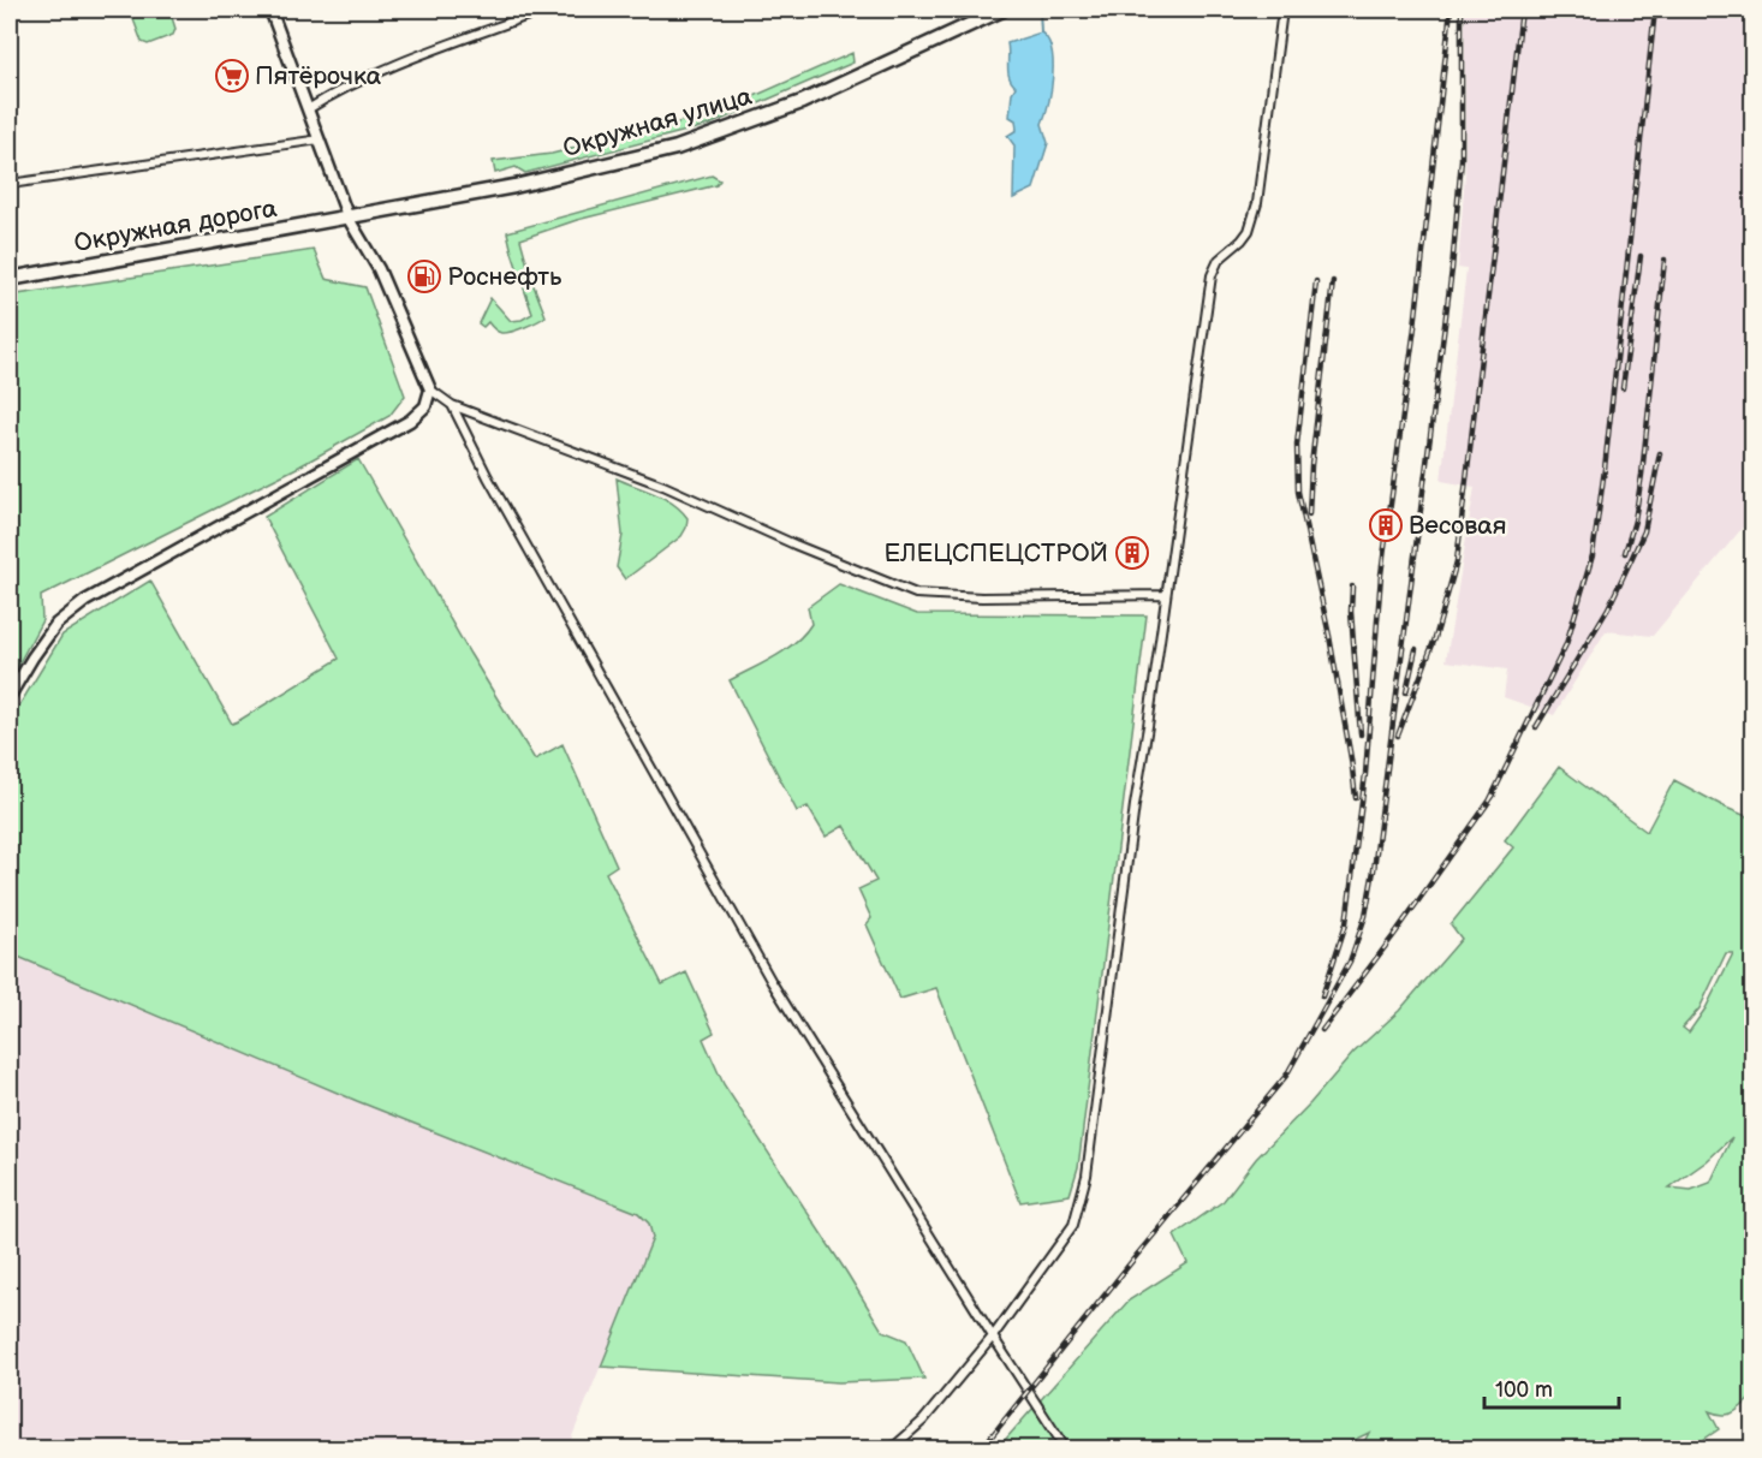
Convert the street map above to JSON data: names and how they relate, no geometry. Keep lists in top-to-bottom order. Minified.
{"streets":{"highway":["Окружная улица","Окружная дорога"]},"crossings":[["Окружная улица","Окружная дорога"]],"places":{"supermarket":["Пятёрочка"],"fuel station":["Роснефть"],"building":["Весовая","ЕЛЕЦСПЕЦСТРОЙ"]},"scale_bar":"100 m"}
